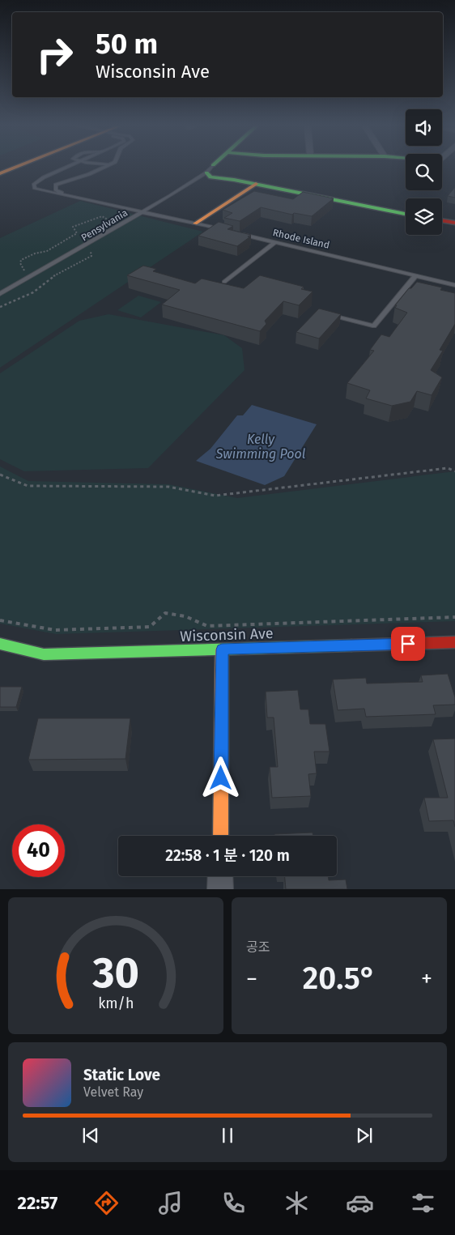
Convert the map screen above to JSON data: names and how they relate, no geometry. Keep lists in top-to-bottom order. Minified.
{"streets":{"street":["Wisconsin Ave"],"lane":["Pensylvania","Rhode Island"]},"water":["Kelly Swimming Pool"],"page":{"turn":["50 m","Wisconsin Ave"],"limit":"40","trip":"22:58 · 1 분 · 120 m","tile":"공조","heat":["−","20.5°","+"],"song":["Static Love","Velvet Ray"],"tabs":"22:57","gauge":["30","km/h"]}}
